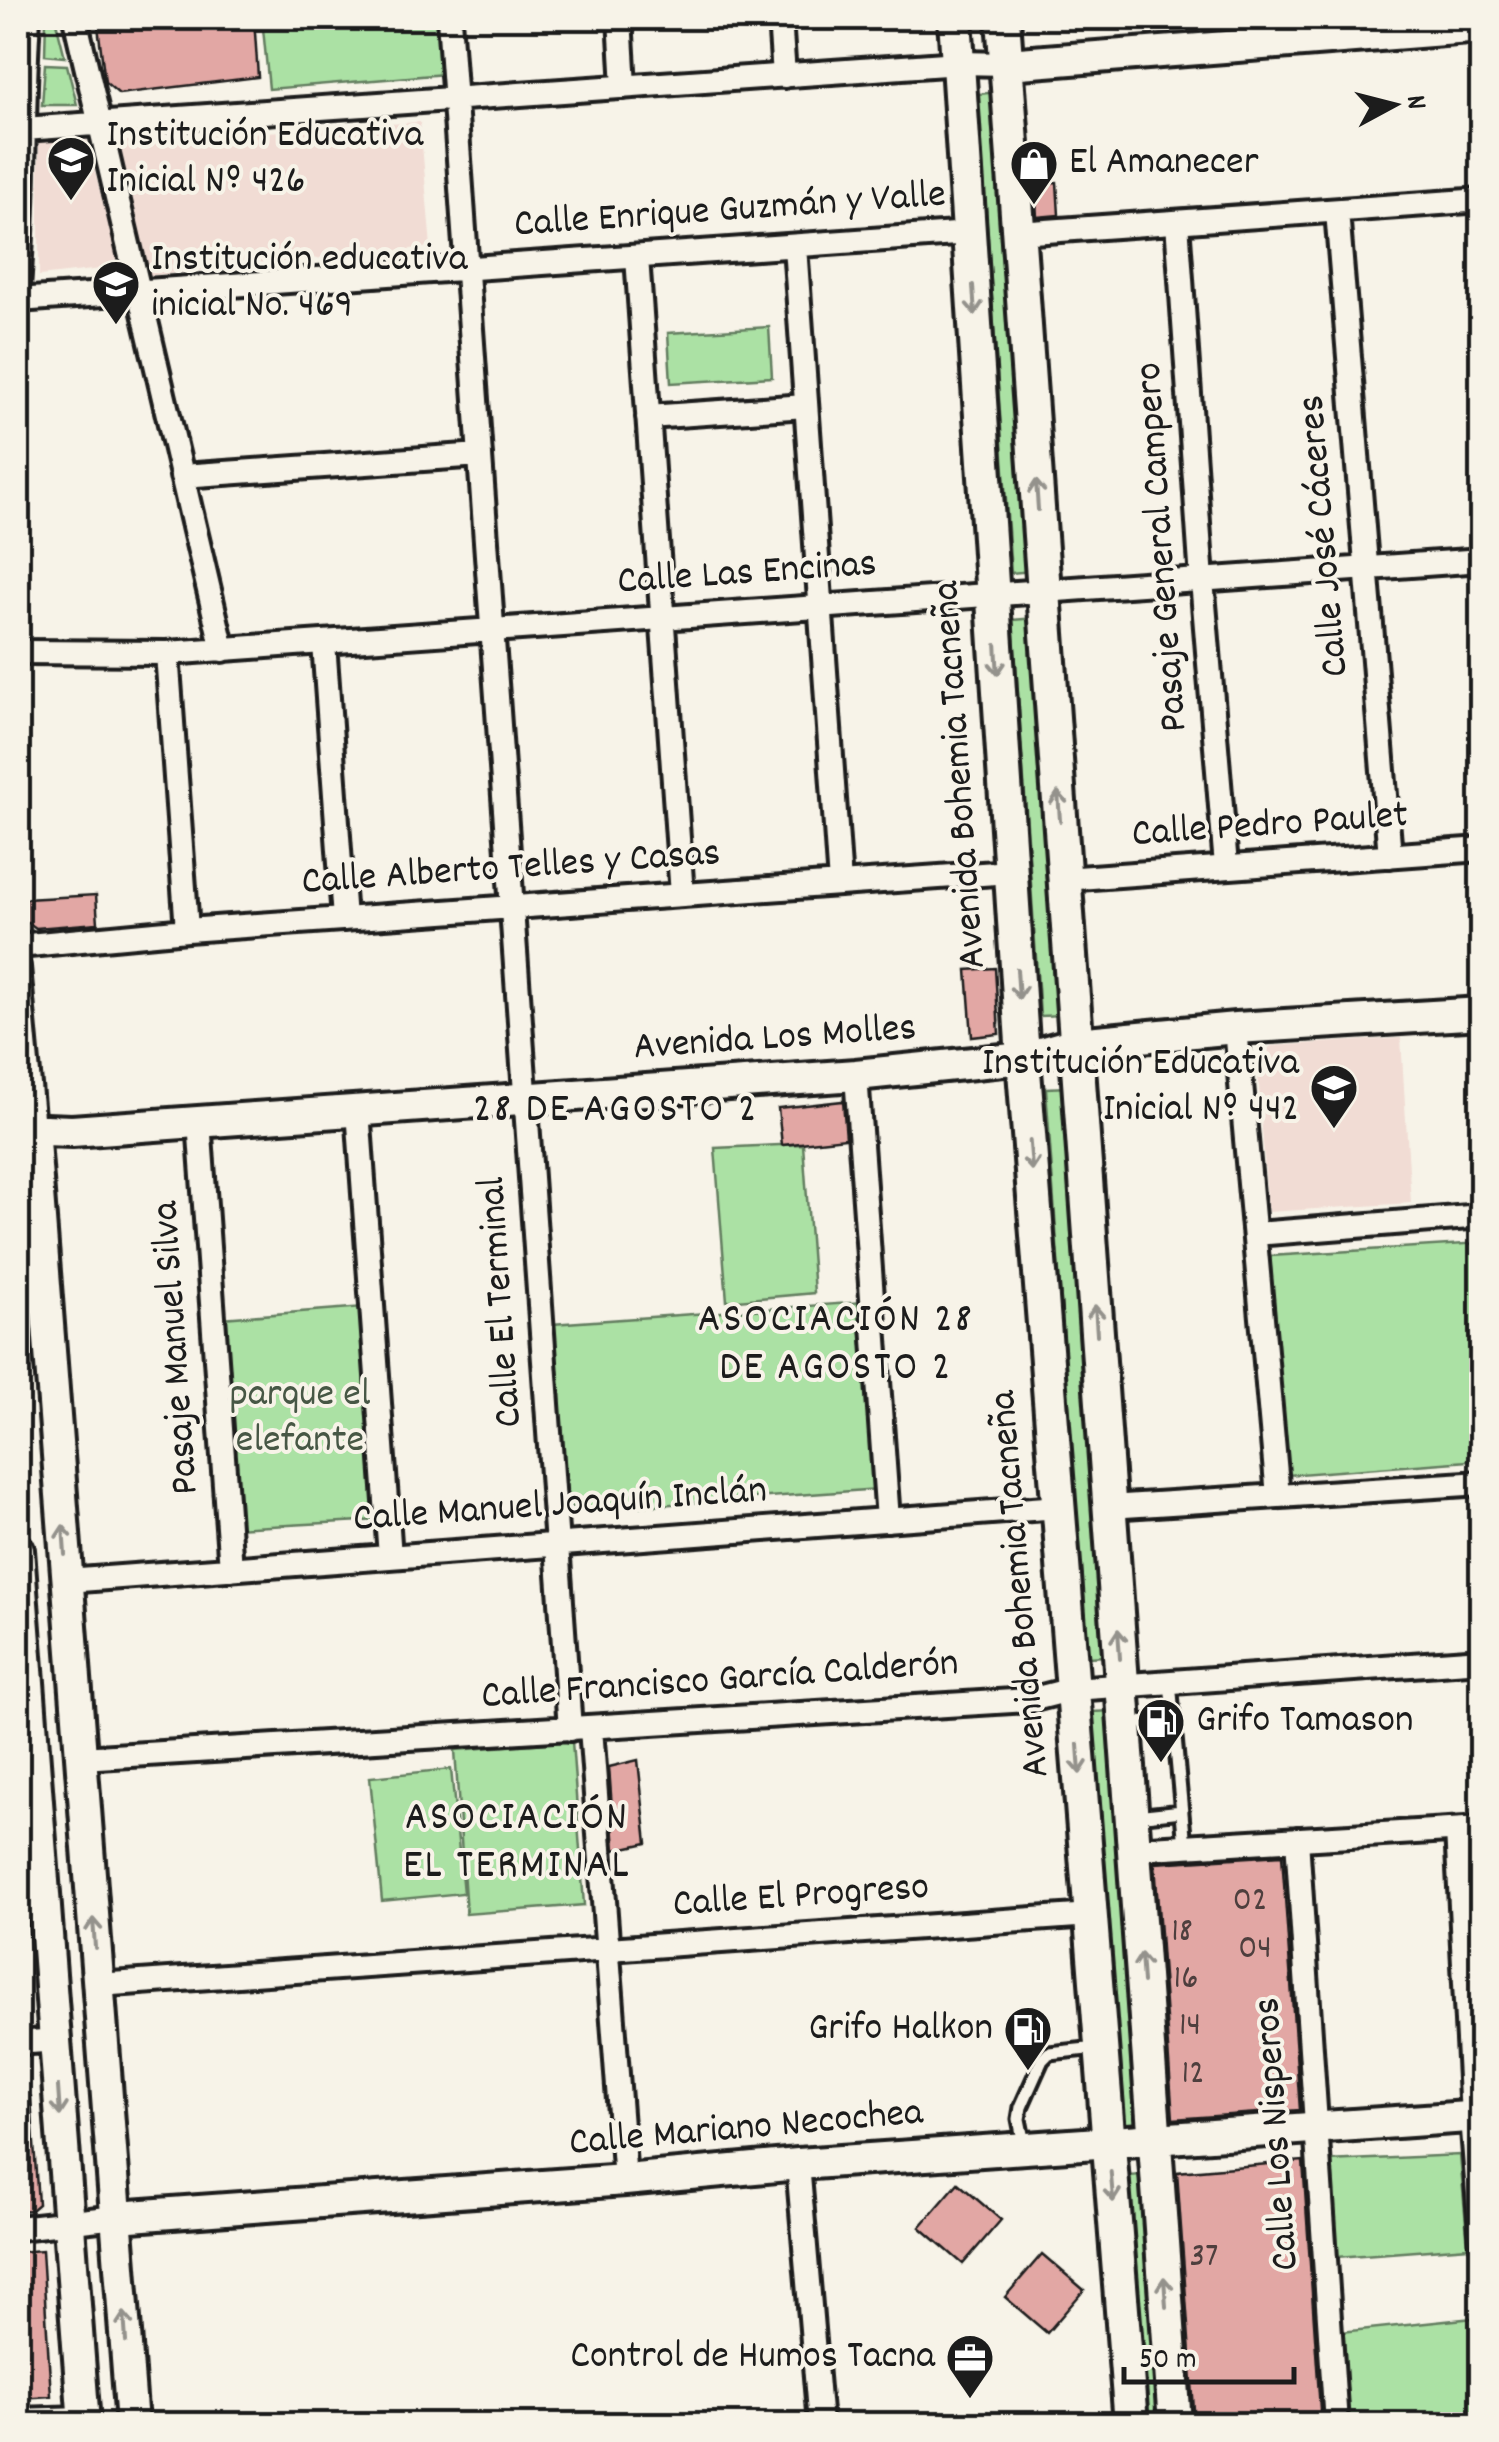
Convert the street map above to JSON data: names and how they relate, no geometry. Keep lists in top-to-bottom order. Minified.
{"streets":{"main road":["Avenida Bohemia Tacneña"],"street":["Calle Enrique Guzmán y Valle","Calle José Cáceres","Pasaje General Campero","Calle Las Encinas","Calle Pedro Paulet","Calle Alberto Telles y Casas","Avenida Los Molles","Calle El Terminal","Pasaje Manuel Silva","Calle Manuel Joaquín Inclán","Calle Francisco García Calderón","Calle El Progreso","Calle Mariano Necochea","Calle Los Nisperos"]},"crossings":[["Calle Enrique Guzmán y Valle","Avenida Bohemia Tacneña"],["Calle Enrique Guzmán y Valle","Calle El Terminal"],["Calle José Cáceres","Calle Las Encinas"],["Calle José Cáceres","Calle Pedro Paulet"],["Pasaje General Campero","Calle Las Encinas"],["Pasaje General Campero","Calle Pedro Paulet"],["Calle Las Encinas","Avenida Bohemia Tacneña"],["Calle Las Encinas","Calle El Terminal"],["Avenida Bohemia Tacneña","Calle Alberto Telles y Casas"],["Avenida Bohemia Tacneña","Avenida Los Molles"],["Avenida Bohemia Tacneña","Calle Manuel Joaquín Inclán"],["Avenida Bohemia Tacneña","Calle Francisco García Calderón"],["Avenida Bohemia Tacneña","Calle El Progreso"],["Avenida Bohemia Tacneña","Calle Mariano Necochea"],["Calle Alberto Telles y Casas","Calle El Terminal"],["Avenida Los Molles","Calle El Terminal"],["Avenida Los Molles","Pasaje Manuel Silva"],["Calle El Terminal","Calle Manuel Joaquín Inclán"],["Calle El Terminal","Calle Francisco García Calderón"],["Calle El Terminal","Calle El Progreso"],["Calle El Terminal","Calle Mariano Necochea"],["Pasaje Manuel Silva","Calle Manuel Joaquín Inclán"],["Calle Mariano Necochea","Calle Los Nisperos"]],"districts":["28 DE AGOSTO 2","ASOCIACIÓN 28 DE AGOSTO 2","ASOCIACIÓN EL TERMINAL"],"parks":["parque el elefante"],"places":{"school or university":["Institución Educativa Inicial Nº 426","Institución educativa inicial No. 469","Institución Educativa Inicial Nº 442"],"shop":["El Amanecer"],"fuel station":["Grifo Tamason","Grifo Halkon"],"office":["Control de Humos Tacna"]},"house_numbers":["02","18","04","16","14","12","37"],"scale_bar":"50 m","north":"right"}
